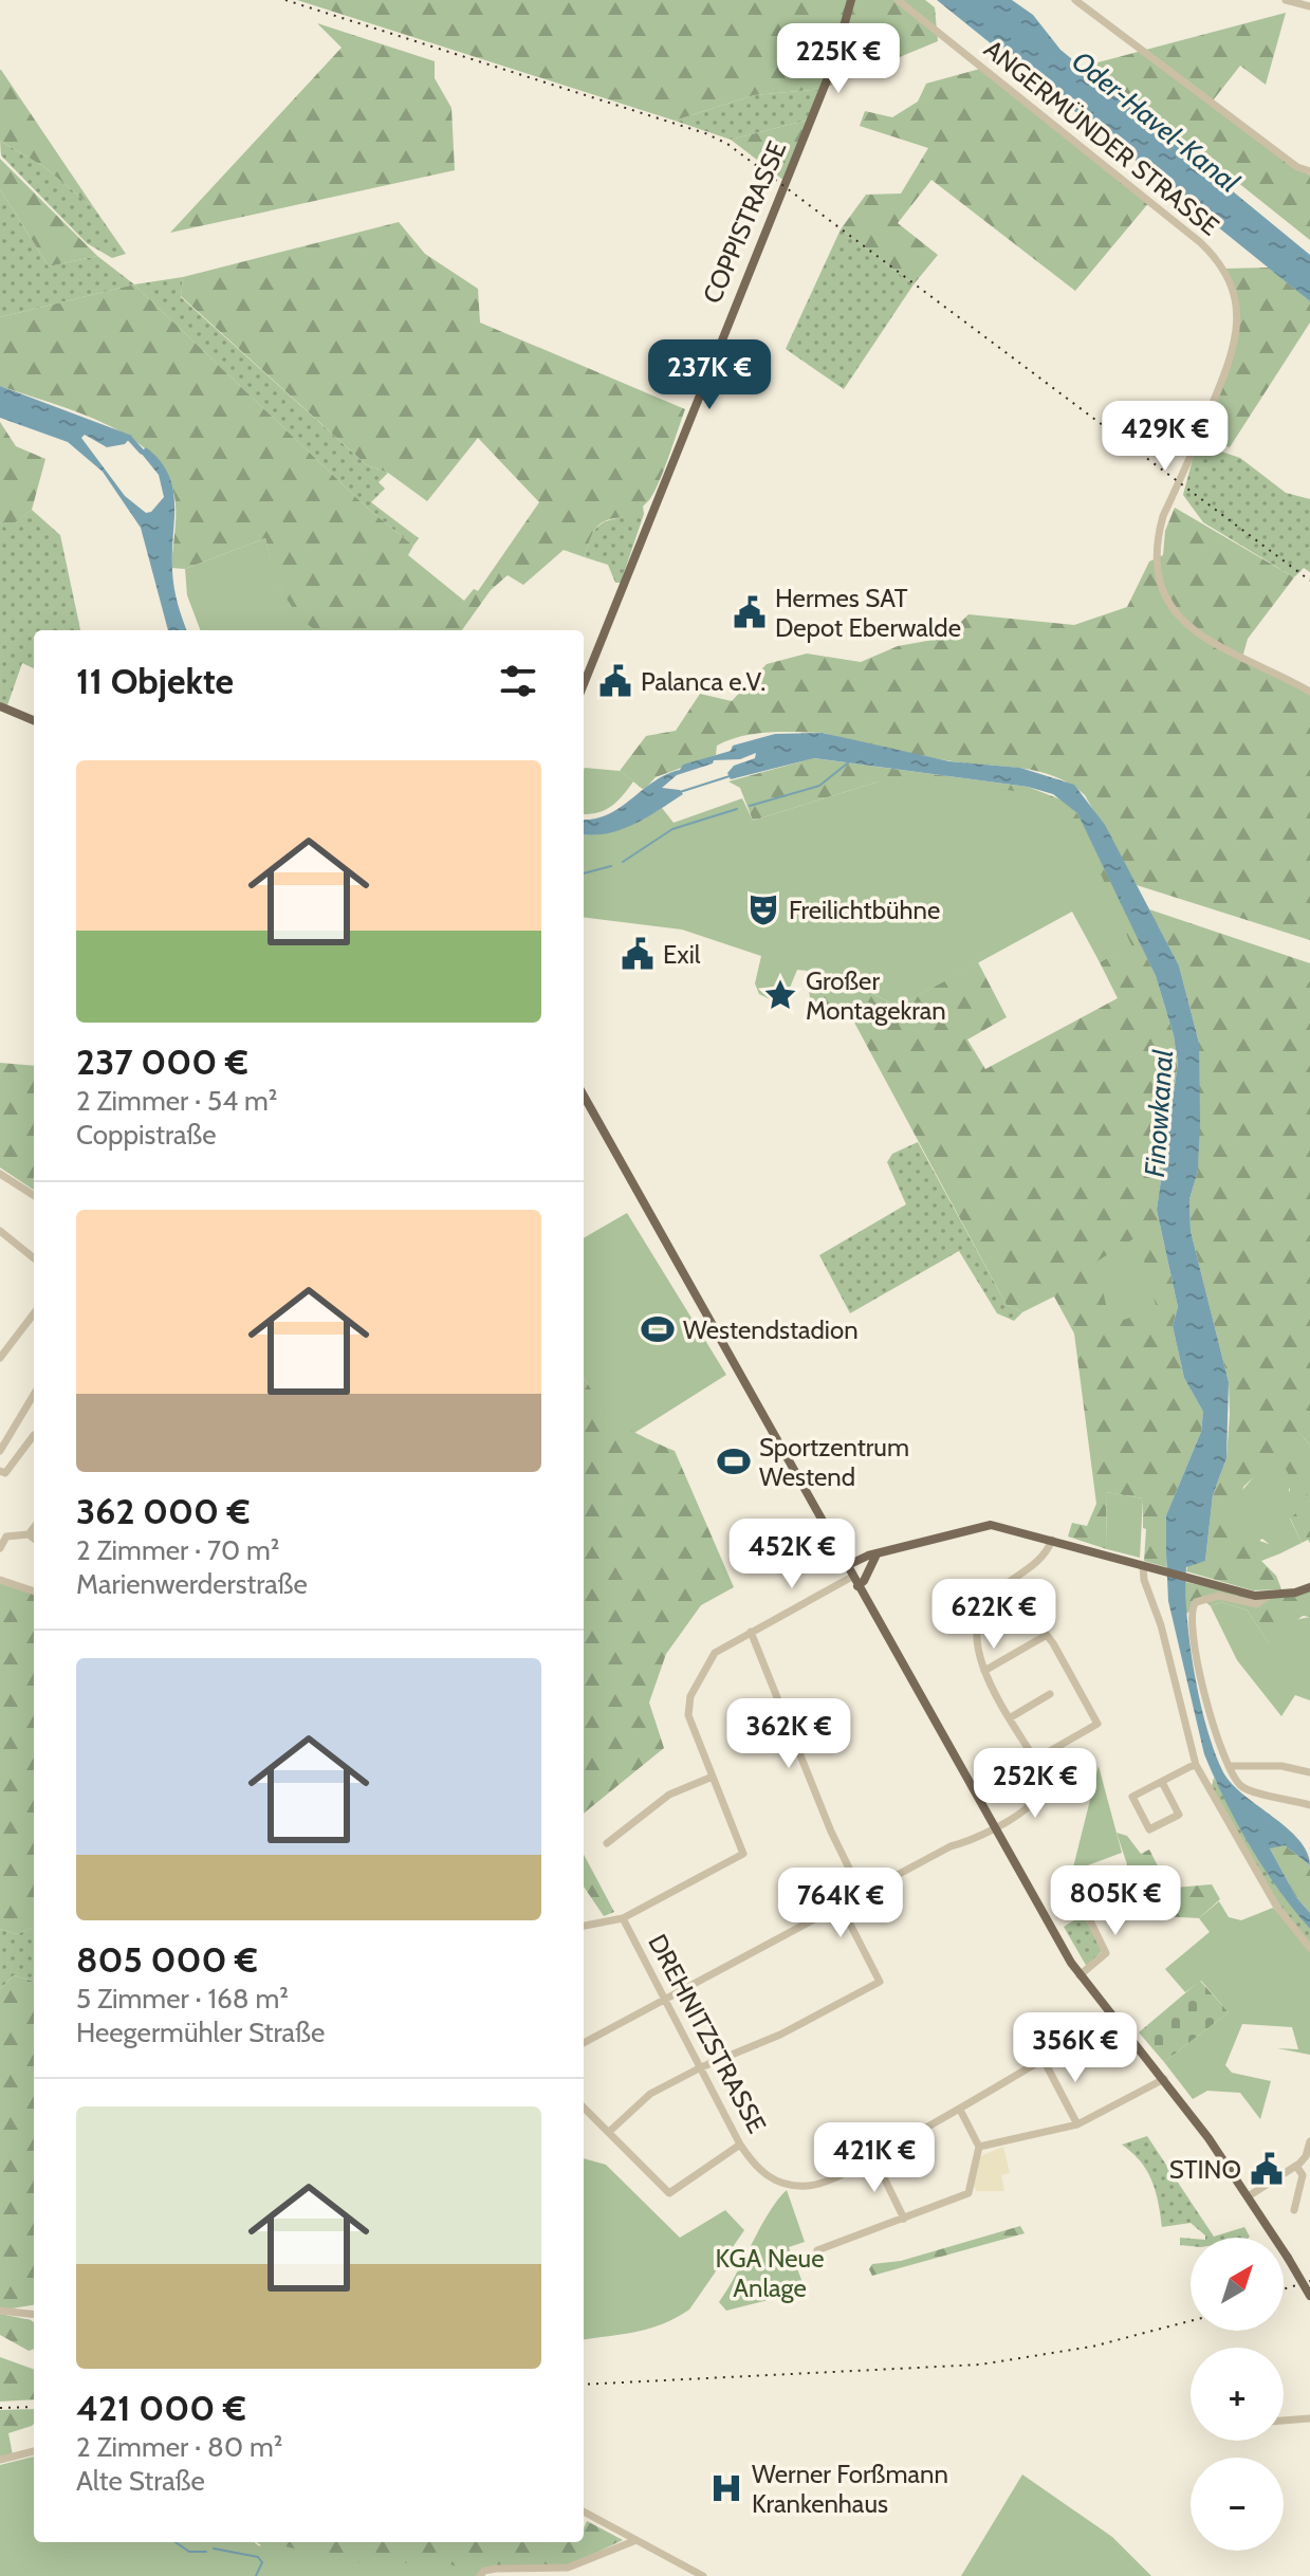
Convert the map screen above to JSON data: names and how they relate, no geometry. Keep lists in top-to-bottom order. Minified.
{"streets":{"main road":["COPPISTRASSE"],"street":["ANGERMÜNDER STRASSE","DREHNITZSTRASSE"]},"water":["Oder-Havel-Kanal","Finowkanal"],"parks":["KGA Neue Anlage"],"places":{"public building":["Hermes SAT Depot Eberwalde","Palanca e.V.","Exil","STINO"],"theatre":["Freilichtbühne"],"place":["Großer Montagekran"],"sports":["Westendstadion","Sportzentrum Westend"],"hospital":["Werner Forßmann Krankenhaus"]},"north":"top right","page":{"price":["225K €","237K €","429K €","452K €","622K €","362K €","252K €","805K €","764K €","356K €","421K €"],"heading":"11 Objekte","list":[{"name":"237 000 €","note":"2 Zimmer · 54 m² · Coppistraße"},{"name":"362 000 €","note":"2 Zimmer · 70 m² · Marienwerderstraße"},{"name":"805 000 €","note":"5 Zimmer · 168 m² · Heegermühler Straße"},{"name":"421 000 €","note":"2 Zimmer · 80 m² · Alte Straße"}],"map_buttons":["+","−"]}}
